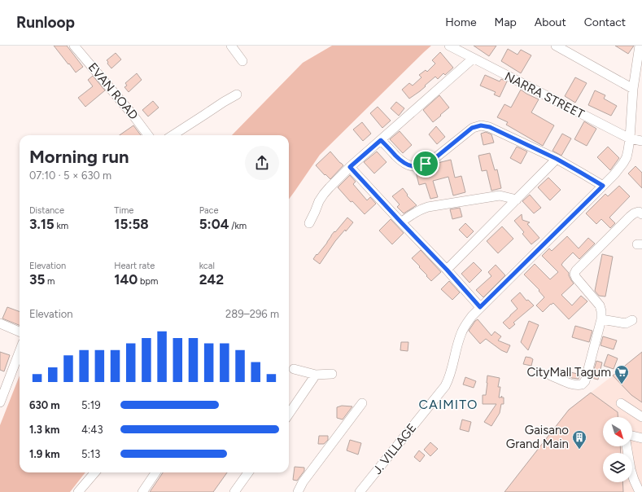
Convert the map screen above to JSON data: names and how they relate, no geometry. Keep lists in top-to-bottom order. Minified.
{"streets":{"street":["EVAN ROAD","NARRA STREET","J. VILLAGE"]},"crossings":[["NARRA STREET","J. VILLAGE"]],"districts":["CAIMITO"],"places":{"supermarket":["CityMall Tagum"],"building":["Gaisano Grand Main"]},"north":"bottom right","page":{"header":"Runloop","nav":["Home","Map","About","Contact"],"heading":["Morning run","07:10 · 5 × 630 m"],"stats":[["Distance","3.15 km"],["Time","15:58"],["Pace","5:04 /km"],["Elevation","35 m"],["Heart rate","140 bpm"],["kcal","242"]],"chart":["Elevation","289–296 m"],"list":[{"name":"630 m","note":"5:19"},{"name":"1.3 km","note":"4:43"},{"name":"1.9 km","note":"5:13"}]}}
